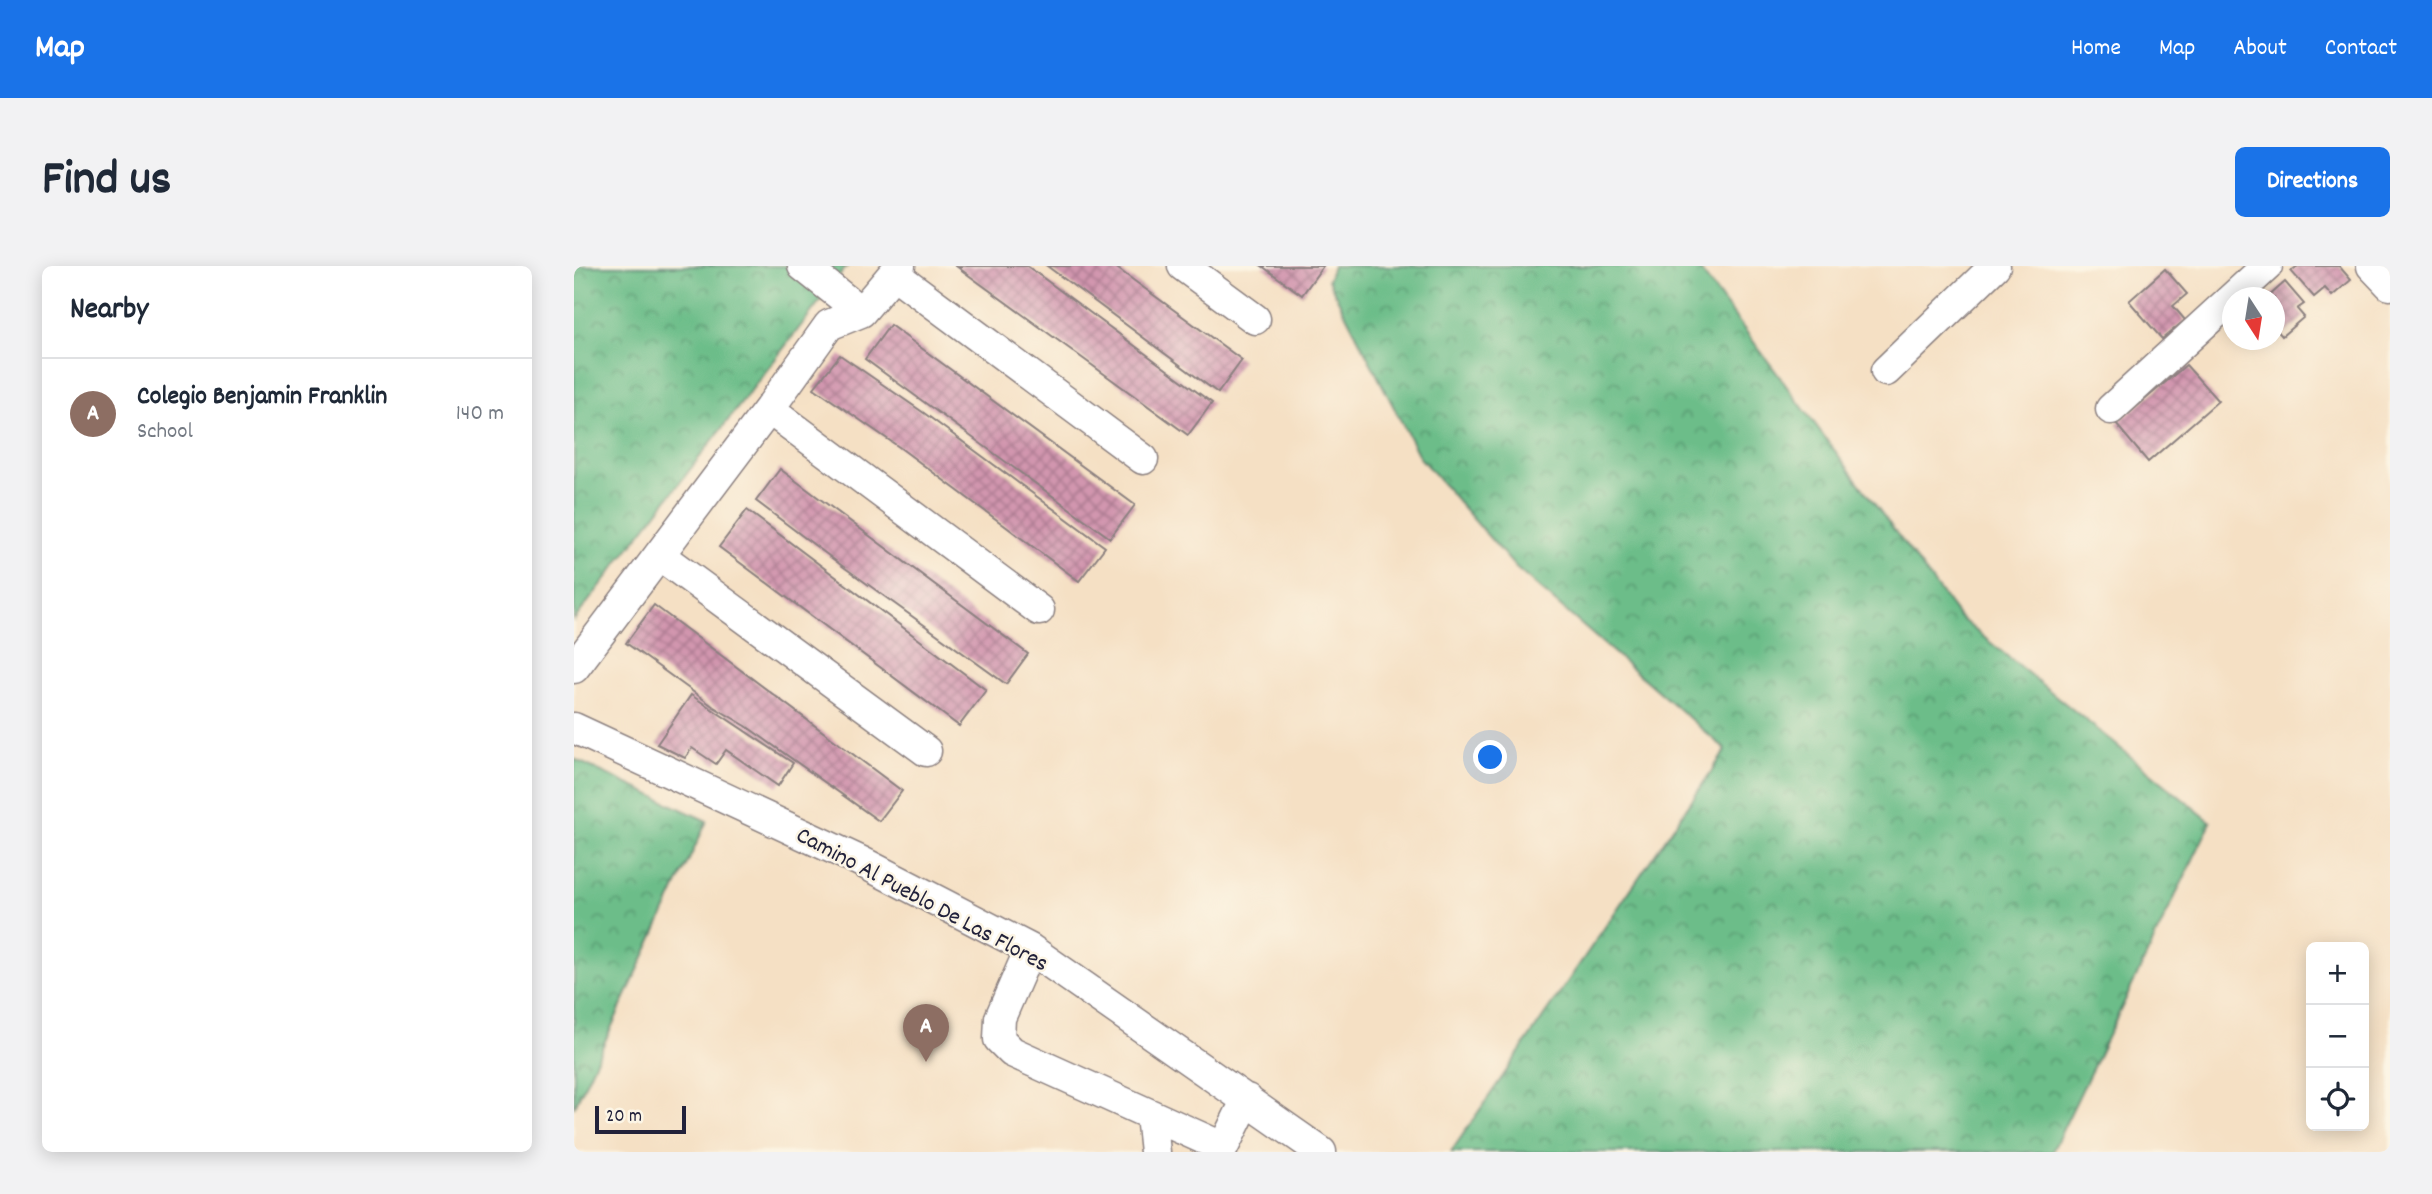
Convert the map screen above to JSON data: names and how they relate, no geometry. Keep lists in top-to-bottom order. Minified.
{"streets":{"street":["Camino Al Pueblo De Las Flores"]},"scale_bar":"20 m","north":"bottom","page":{"header":"Map","nav":["Home","Map","About","Contact"],"title":"Find us","buttons":"Directions","heading":"Nearby","list":[{"mark":"A","name":"Colegio Benjamin Franklin","note":"School","value":"140 m"}],"map_buttons":["+","−"],"pins":"A","scale":"20 m"}}
